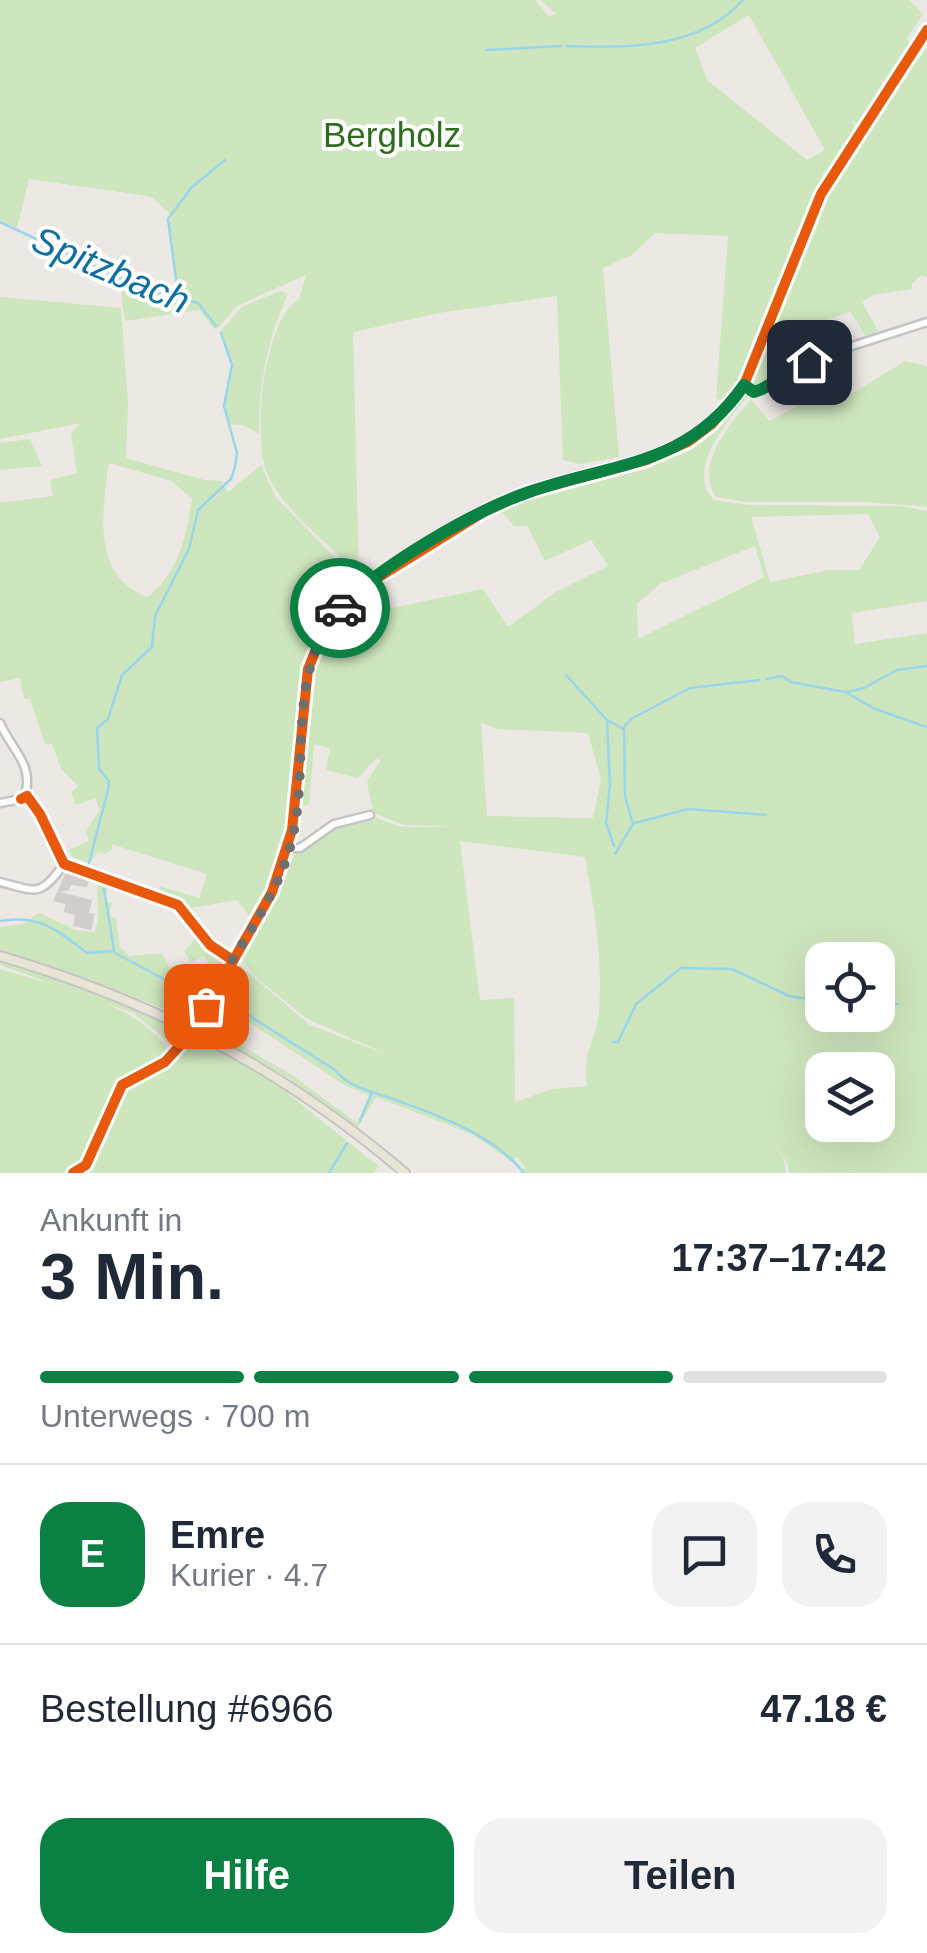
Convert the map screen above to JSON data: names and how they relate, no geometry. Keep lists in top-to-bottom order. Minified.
{"water":["Spitzbach"],"parks":["Bergholz"],"page":{"heading":["3 Min.","Ankunft in","17:37–17:42"],"panel":["Emre","Kurier · 4.7","Bestellung #6966","47.18 €"],"bar":"Unterwegs · 700 m","round":"E","buttons":["Hilfe","Teilen"]}}
